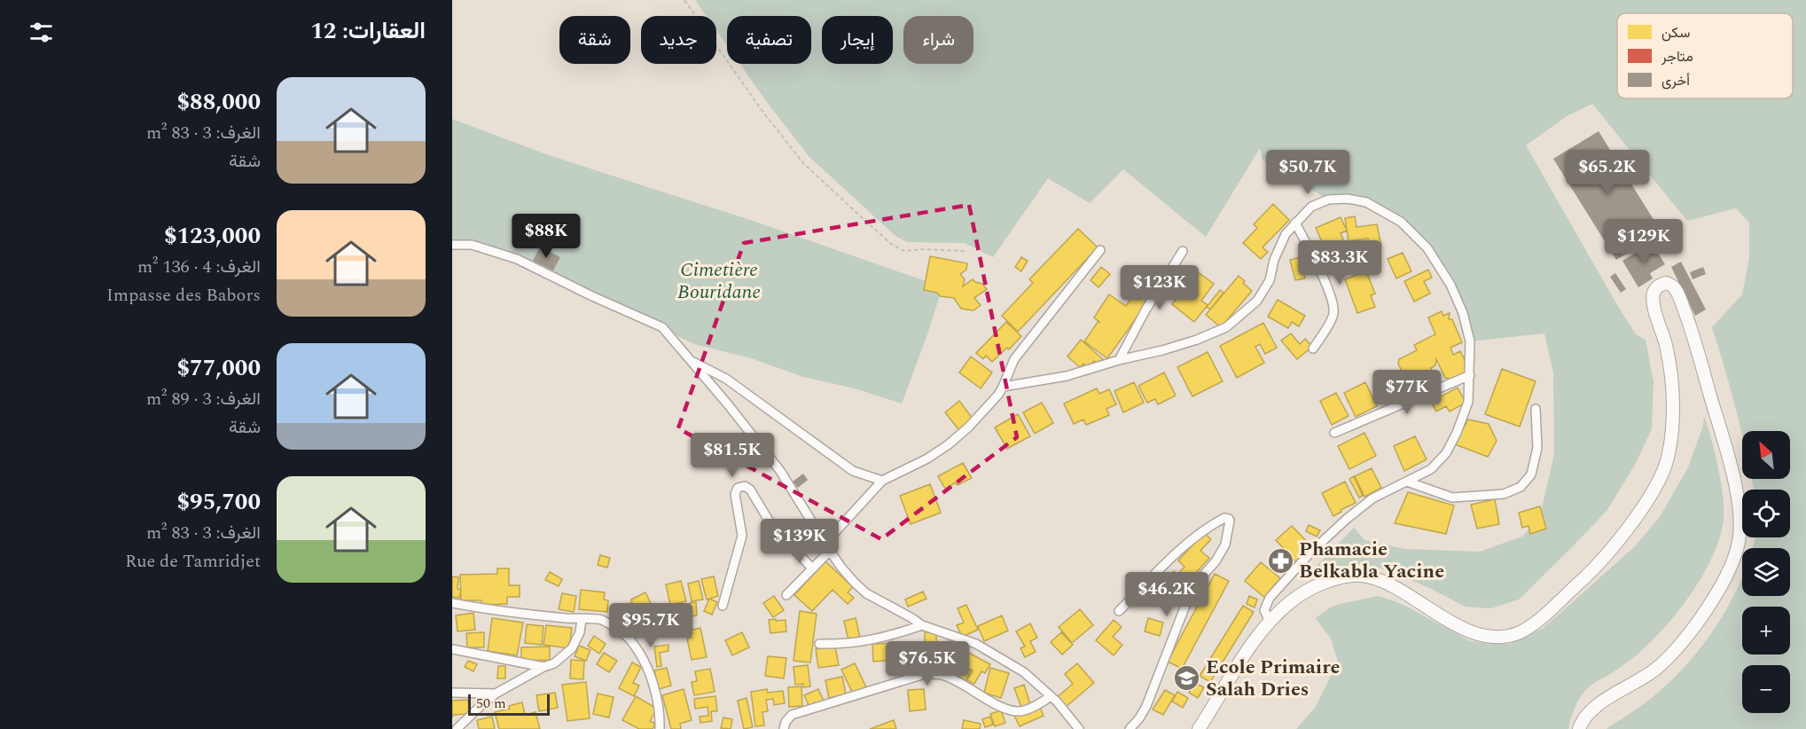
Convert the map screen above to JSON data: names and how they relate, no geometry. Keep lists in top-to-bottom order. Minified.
{"parks":["Cimetière Bouridane"],"places":{"pharmacy":["Phamacie Belkabla Yacine"],"school or university":["Ecole Primaire Salah Dries"]},"legend":["سكن","متاجر","أخرى"],"scale_bar":"50 m","north":"top left","page":{"heading":"العقارات: 12","chip":["شراء","إيجار","تصفية","جديد","شقة"],"list":[{"name":"$88,000","note":"الغرف: 3 · 83 m² · شقة"},{"name":"$123,000","note":"الغرف: 4 · 136 m² · Impasse des Babors"},{"name":"$77,000","note":"الغرف: 3 · 89 m² · شقة"},{"name":"$95,700","note":"الغرف: 3 · 83 m² · Rue de Tamridjet"}],"price":["$50.7K","$65.2K","$88K","$129K","$83.3K","$123K","$77K","$81.5K","$139K","$46.2K","$95.7K","$76.5K"],"map_buttons":["+","−"],"scale":"50 m"}}
